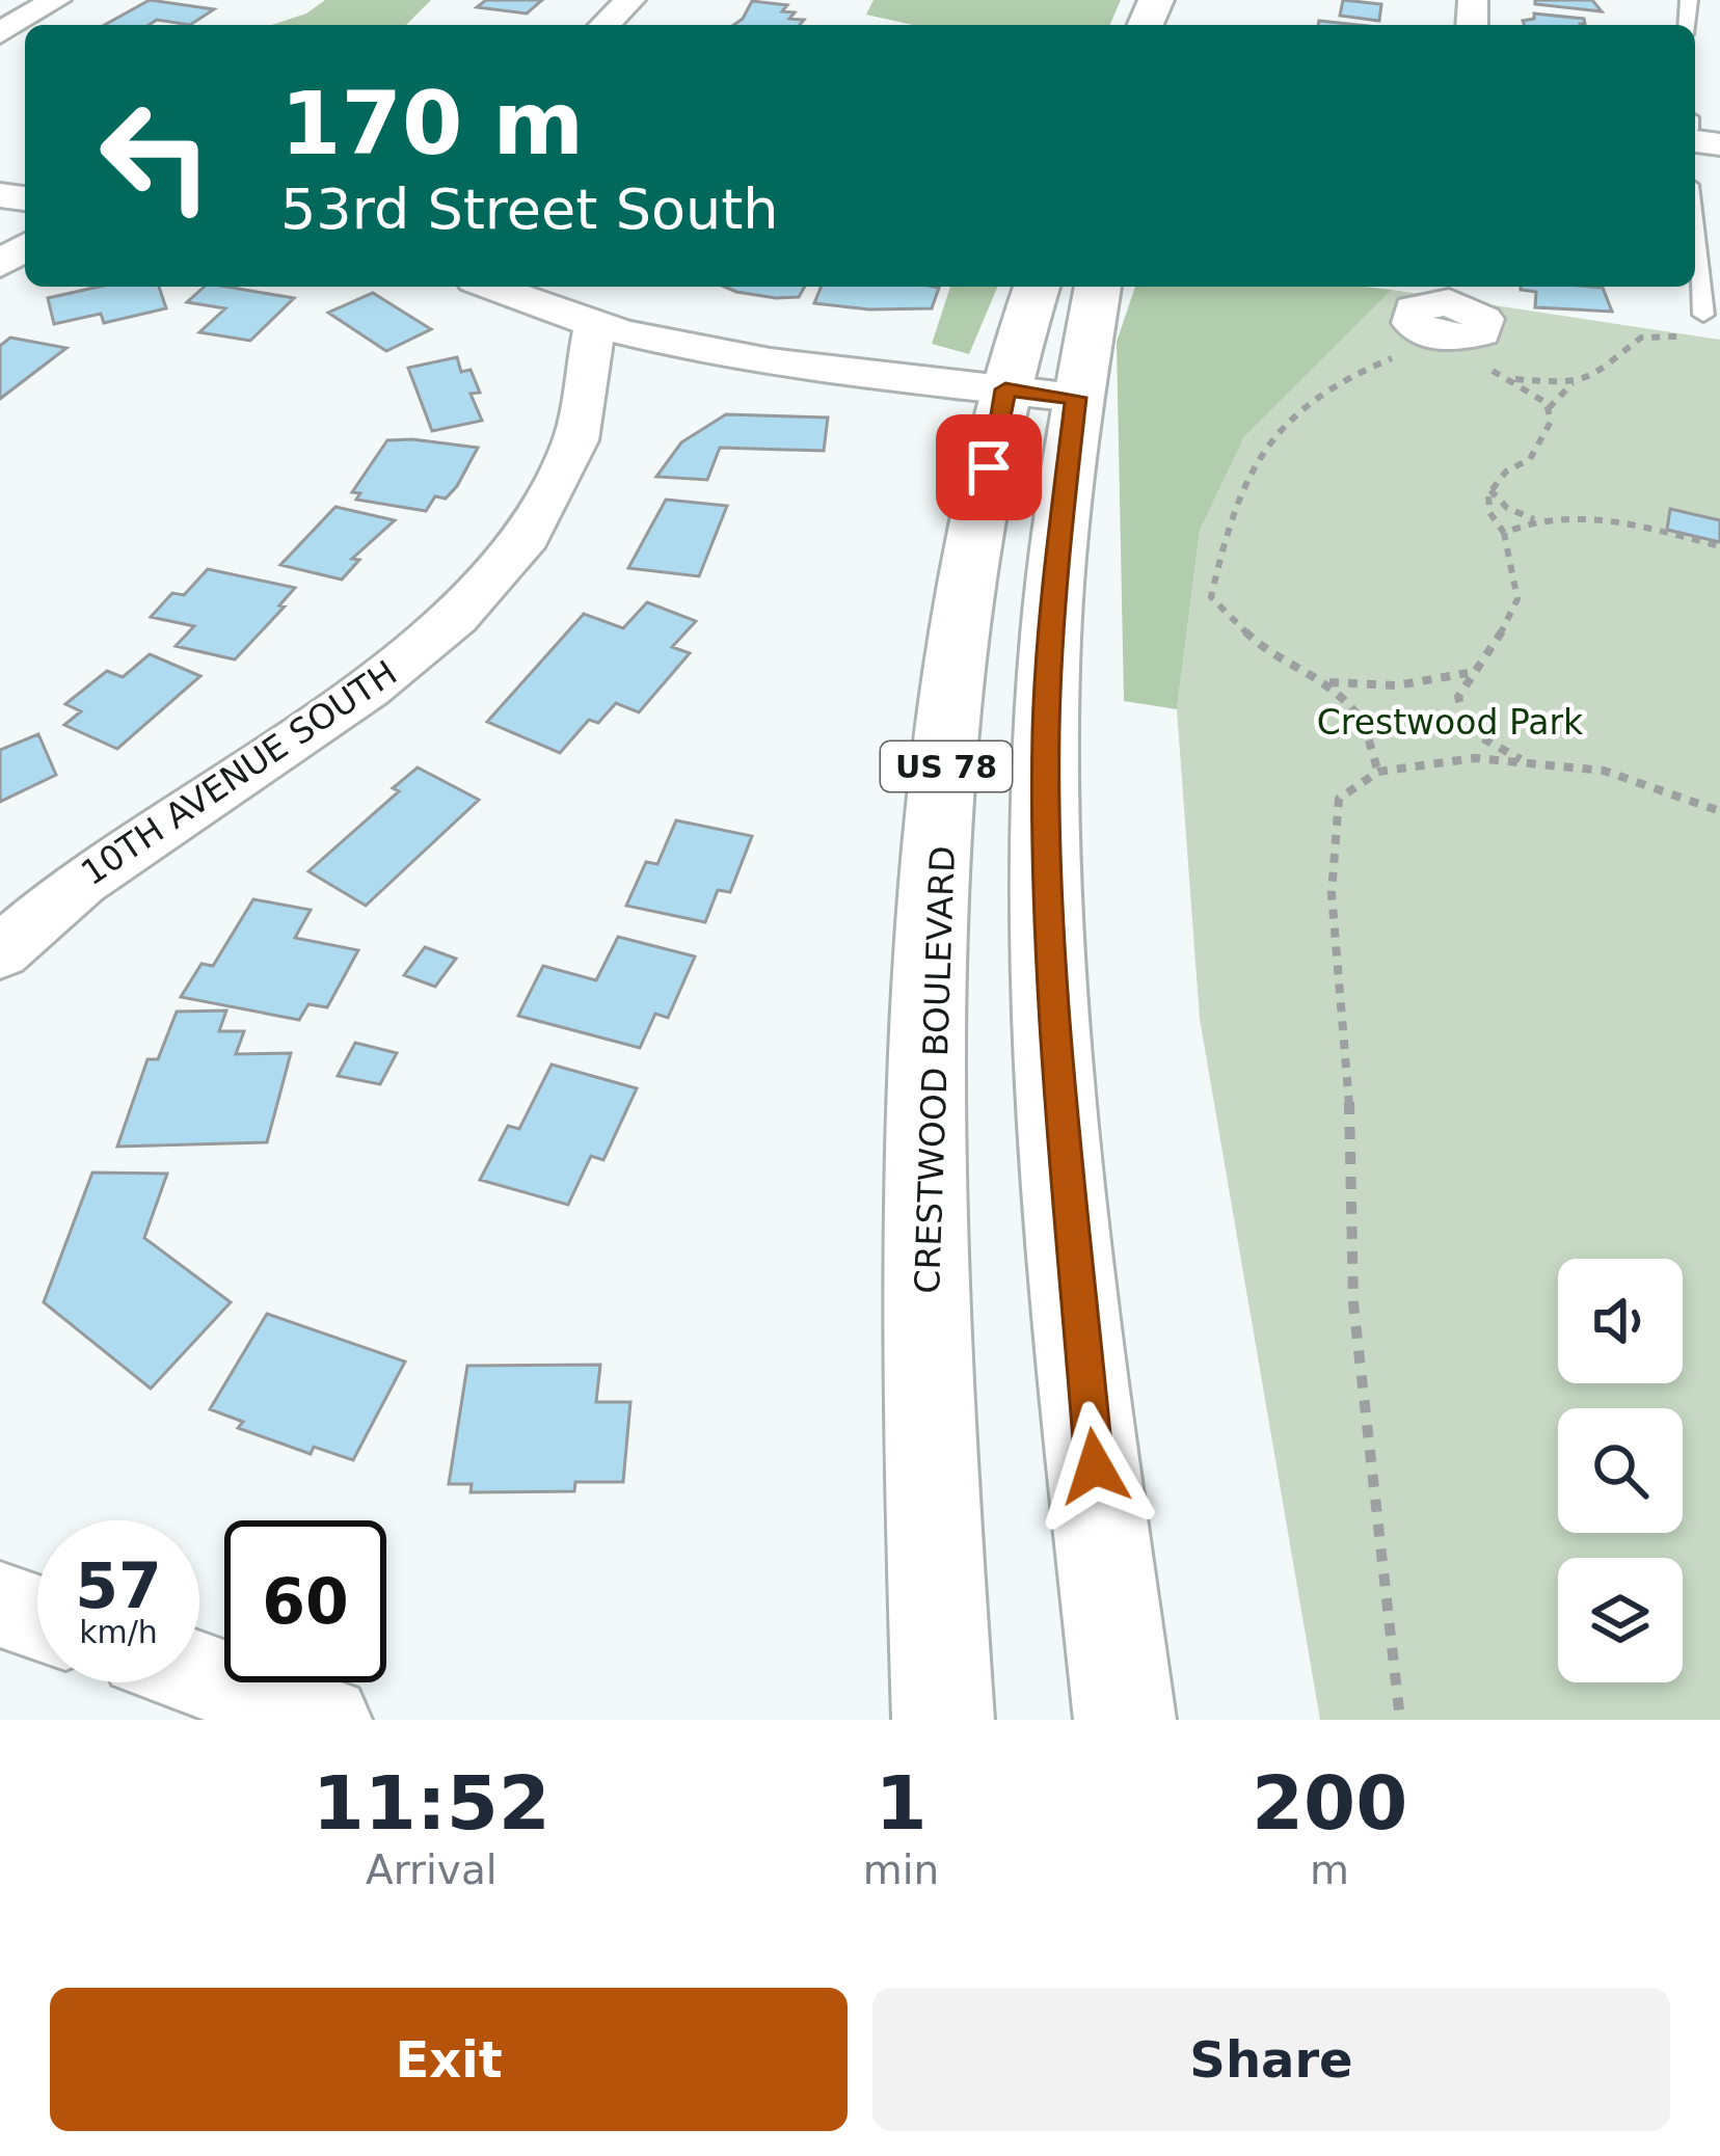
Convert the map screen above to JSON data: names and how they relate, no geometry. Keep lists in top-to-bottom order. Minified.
{"streets":{"main road":["US 78","CRESTWOOD BOULEVARD"],"street":["10TH AVENUE SOUTH"]},"parks":["Crestwood Park"],"page":{"turn":["170 m","53rd Street South"],"speed":"57 km/h","limit":"60","eta":["11:52","Arrival","1","min","200","m"],"buttons":["Exit","Share"]}}
